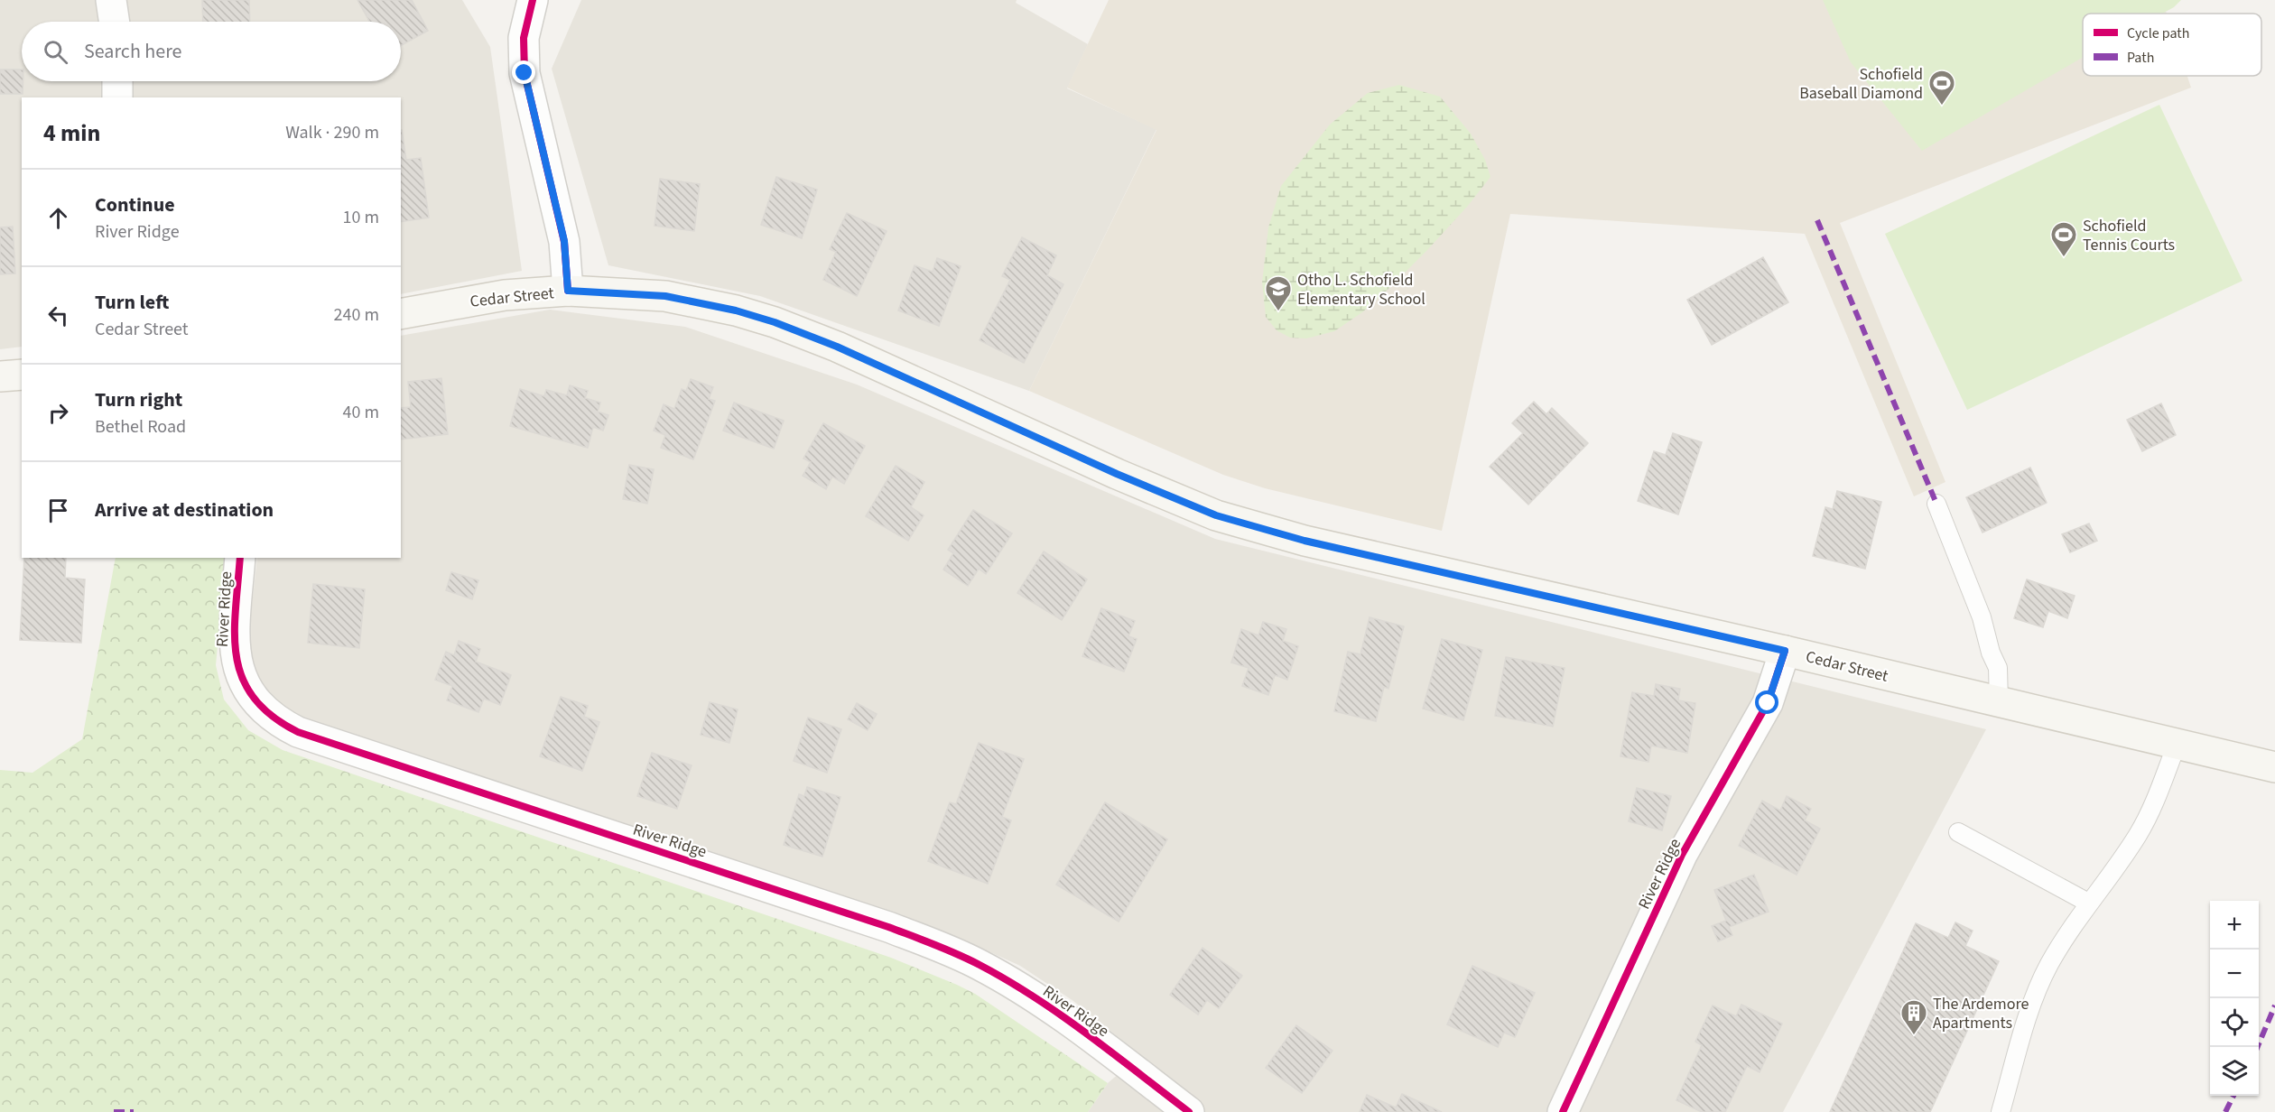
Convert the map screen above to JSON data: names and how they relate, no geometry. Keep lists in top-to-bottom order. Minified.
{"streets":{"main road":["Cedar Street"],"street":["River Ridge"]},"crossings":[["Cedar Street","River Ridge"]],"places":{"sports":["Schofield Baseball Diamond","Schofield Tennis Courts"],"school or university":["Otho L. Schofield Elementary School"],"building":["The Ardemore Apartments"]},"legend":["Cycle path","Path"],"page":{"search":"Search here","heading":["4 min","Walk · 290 m"],"list":[["Continue","River Ridge","10 m"],["Turn left","Cedar Street","240 m"],["Turn right","Bethel Road","40 m"],"Arrive at destination"],"map_buttons":["+","−"]}}
